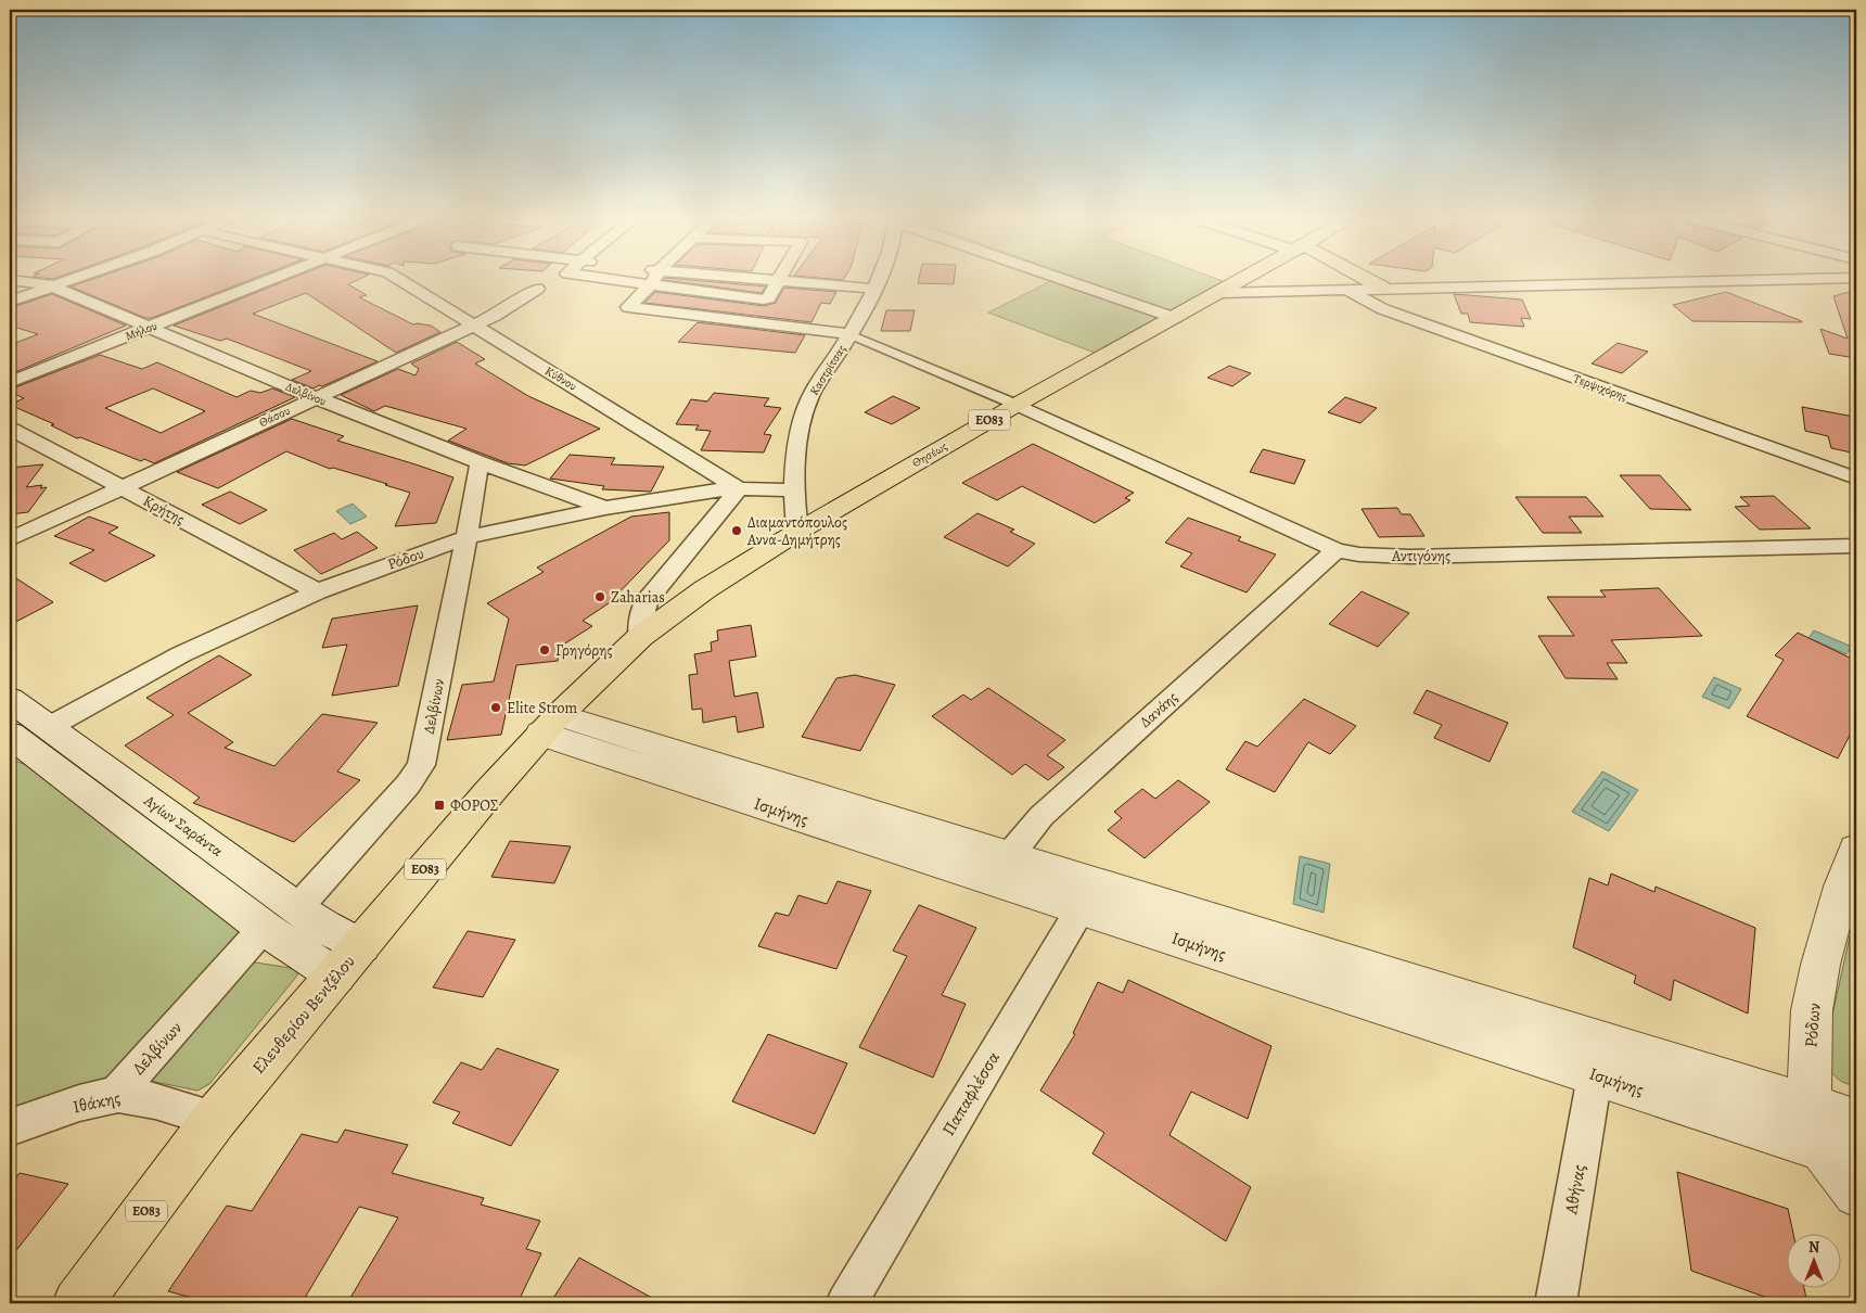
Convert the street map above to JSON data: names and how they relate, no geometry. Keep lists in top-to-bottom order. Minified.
{"streets":{"main road":["ΕΟ83","Θησέως","Ελευθερίου Βενιζέλου"],"street":["Μήλου","Καστρίτσας","Κύθνου","Τερψιχόρης","Δελβίνου","Θάσου","Κρήτης","Αντιγόνης","Ρόδου","Δελβίνων","Δανάης","Ισμήνης","Αγίων Σαράντα","Ρόδων","Παπαφλέσσα","Ιθάκης","Αθήνας"]},"crossings":[["Μήλου","Δελβίνου"],["Καστρίτσας","Θησέως"],["Καστρίτσας","Ρόδου"],["Κύθνου","Θάσου"],["Κύθνου","Ρόδου"],["Δελβίνου","Θάσου"],["Δελβίνου","Ρόδου"],["Δελβίνου","Δελβίνων"],["Θάσου","Κρήτης"],["Θησέως","Αντιγόνης"],["Θησέως","Ισμήνης"],["Θησέως","Ελευθερίου Βενιζέλου"],["Κρήτης","Ρόδου"],["Αντιγόνης","Δανάης"],["Ρόδου","Δελβίνων"],["Ρόδου","Αγίων Σαράντα"],["Δελβίνων","Αγίων Σαράντα"],["Δελβίνων","Ιθάκης"],["Δανάης","Ισμήνης"],["Ισμήνης","Ελευθερίου Βενιζέλου"],["Ισμήνης","Ρόδων"],["Ισμήνης","Παπαφλέσσα"],["Ισμήνης","Αθήνας"],["Αγίων Σαράντα","Ελευθερίου Βενιζέλου"],["Ελευθερίου Βενιζέλου","Ιθάκης"]],"places":{"other":["Διαμαντόπουλος Αννα-Δημήτρης","Zaharias","Γρηγόρης","Elite Strom"],"transit":["ΦΟΡΟΣ"]},"north":"top"}
